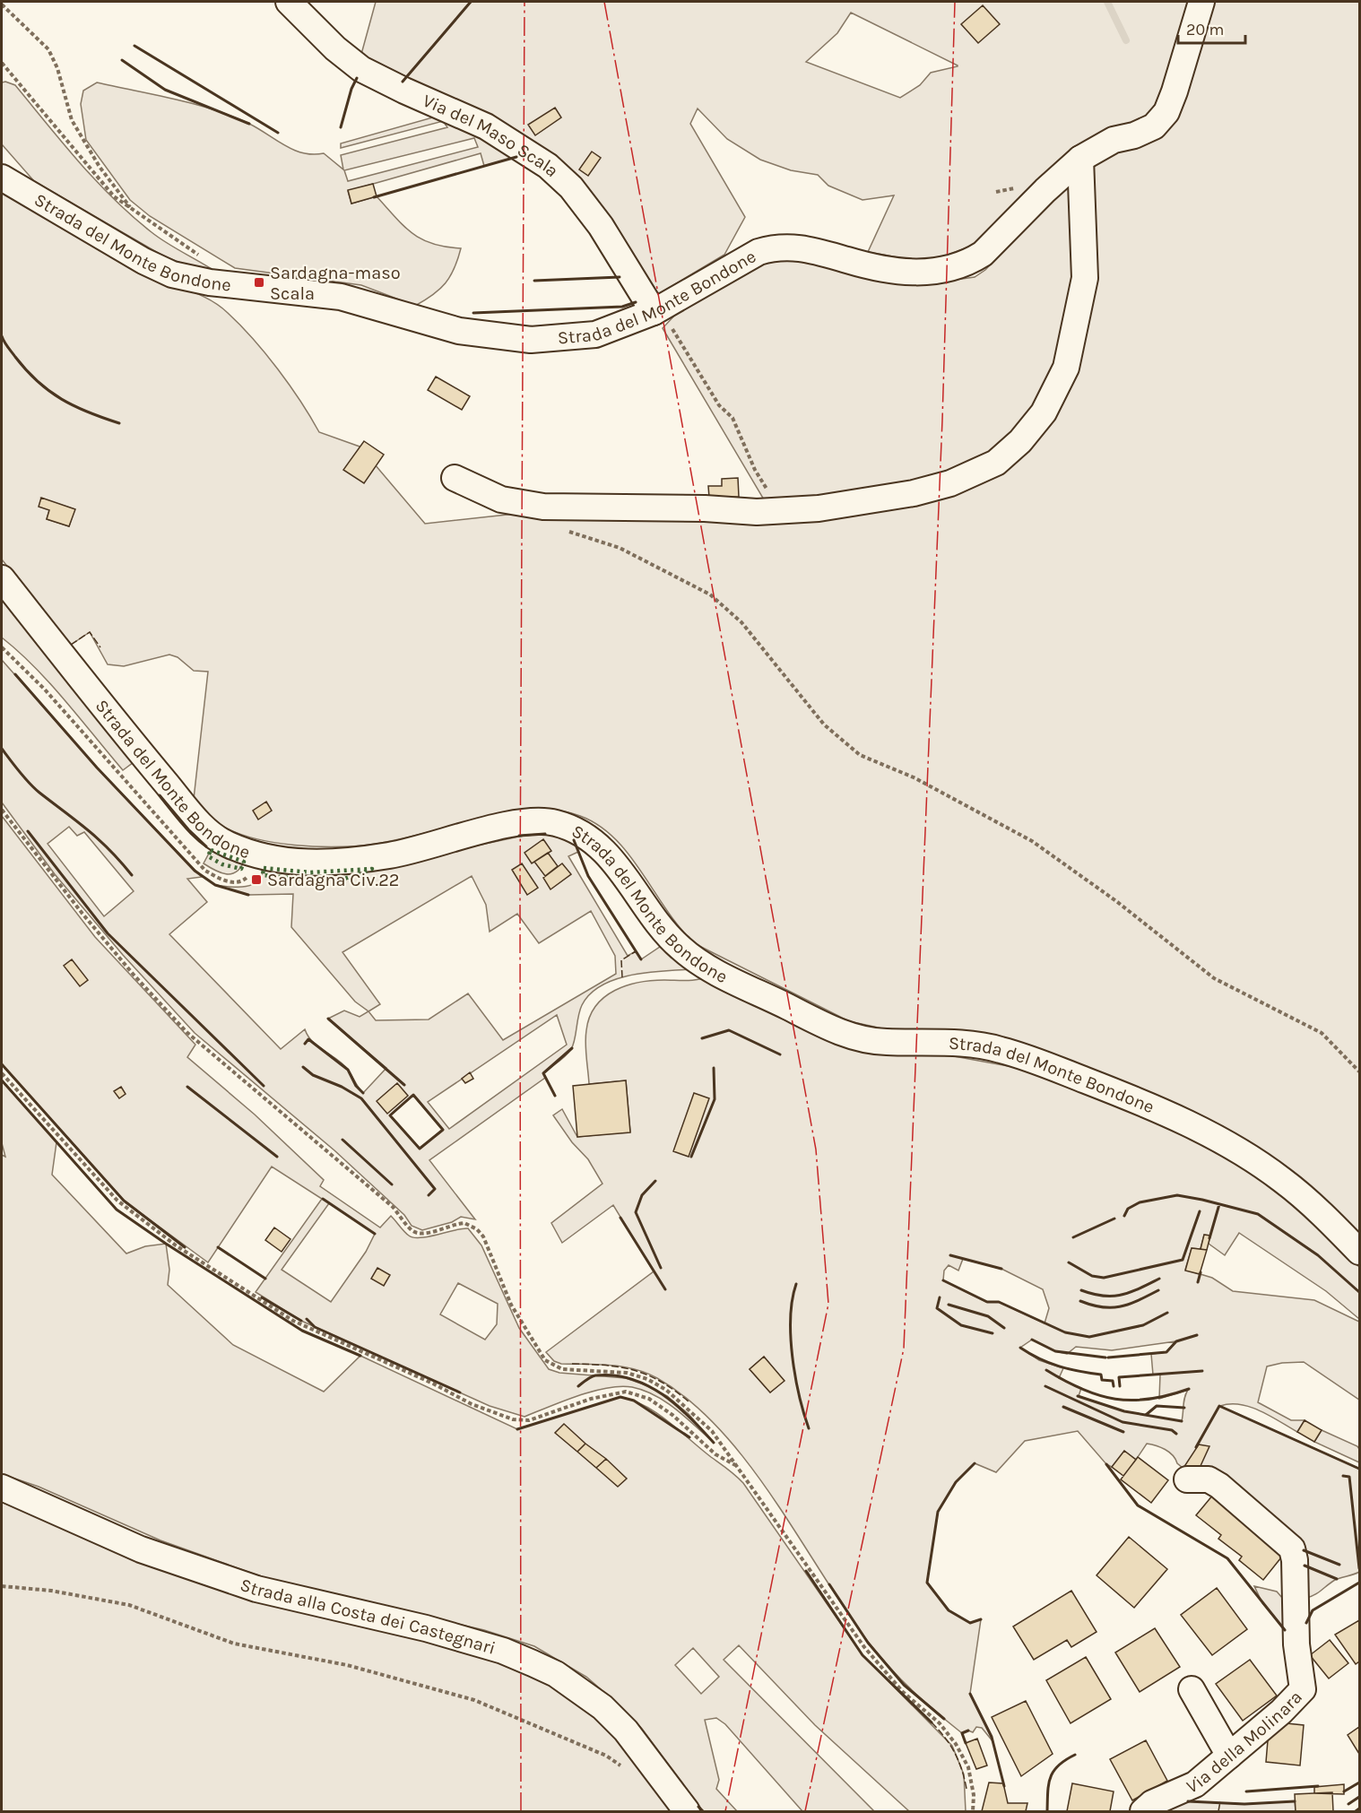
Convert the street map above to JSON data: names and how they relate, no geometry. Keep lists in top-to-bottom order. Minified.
{"streets":{"street":["Via del Maso Scala","Strada del Monte Bondone","Strada alla Costa dei Castegnari","Via della Molinara"]},"crossings":[["Via del Maso Scala","Strada del Monte Bondone"]],"places":{"transit":["Sardagna-maso Scala","Sardagna Civ.22"]},"scale_bar":"20 m"}
